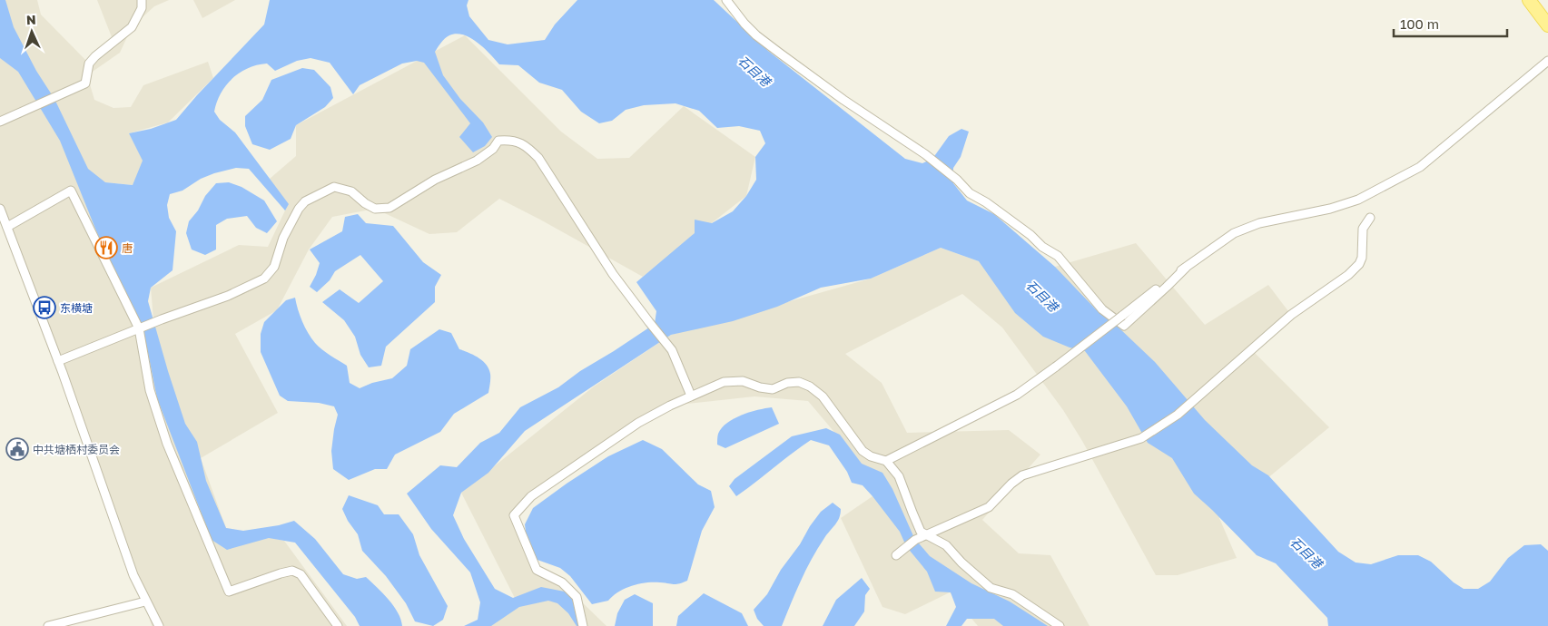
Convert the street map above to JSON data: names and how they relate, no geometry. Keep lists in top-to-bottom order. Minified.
{"water":["石目港"],"places":{"restaurant":["唐"],"bus stop":["东横塘"],"public building":["中共塘栖村委员会"]},"scale_bar":"100 m","north":"top"}
